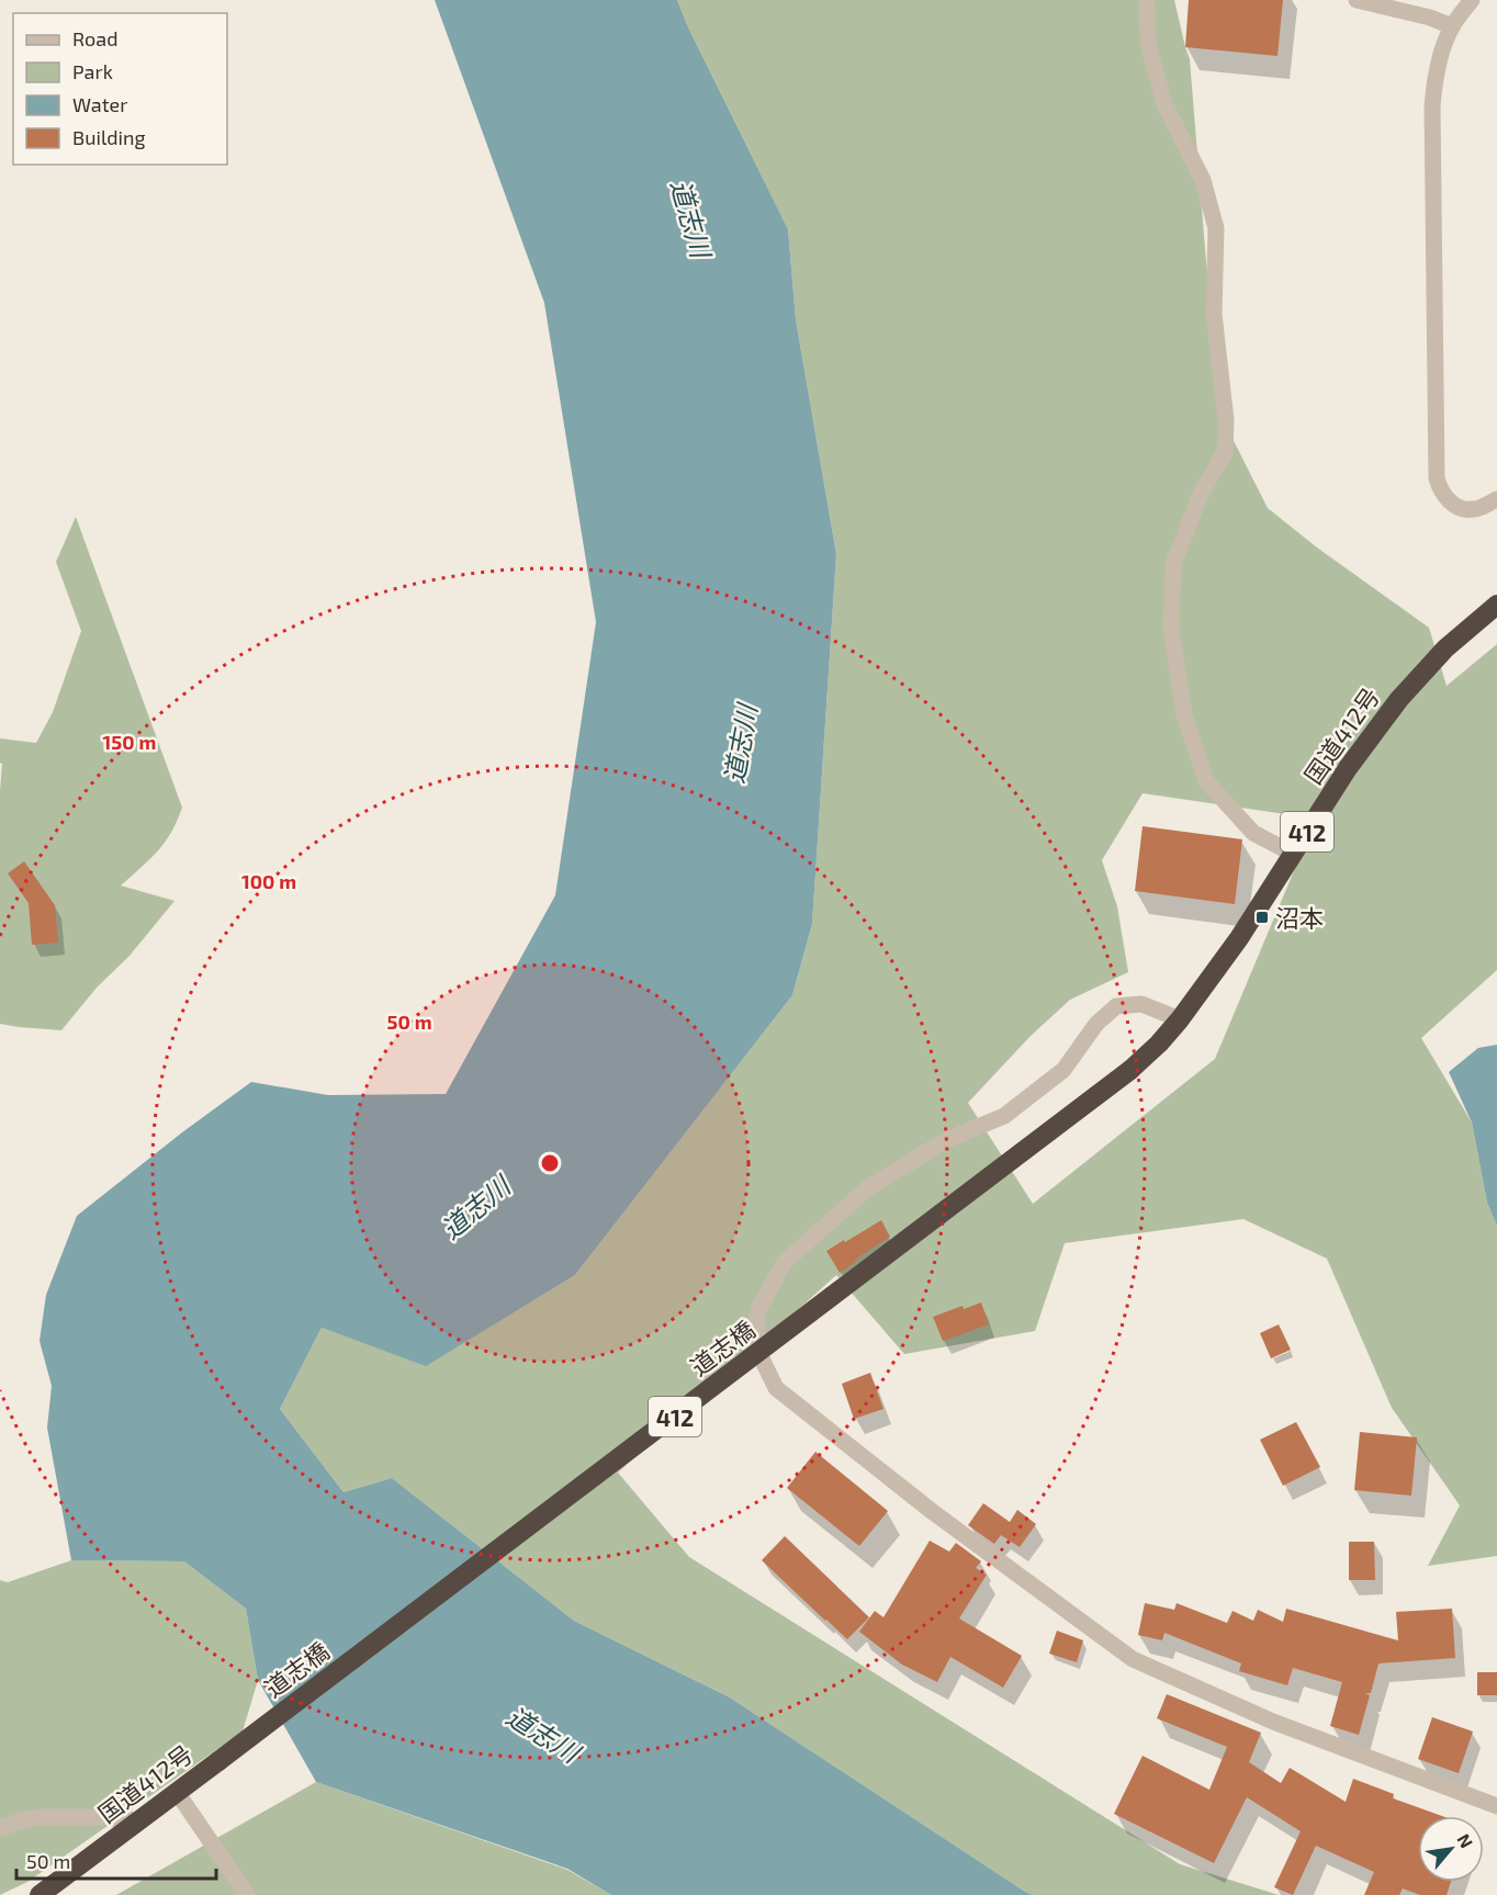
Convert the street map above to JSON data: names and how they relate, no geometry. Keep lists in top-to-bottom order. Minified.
{"streets":{"highway":["国道412号","412","道志橋"]},"crossings":[["国道412号","道志橋"]],"water":["道志川"],"places":{"transit":["沼本"]},"legend":["Road","Park","Water","Building"],"scale_bar":"50 m","north":"top right","rings":["150 m","100 m","50 m"]}
